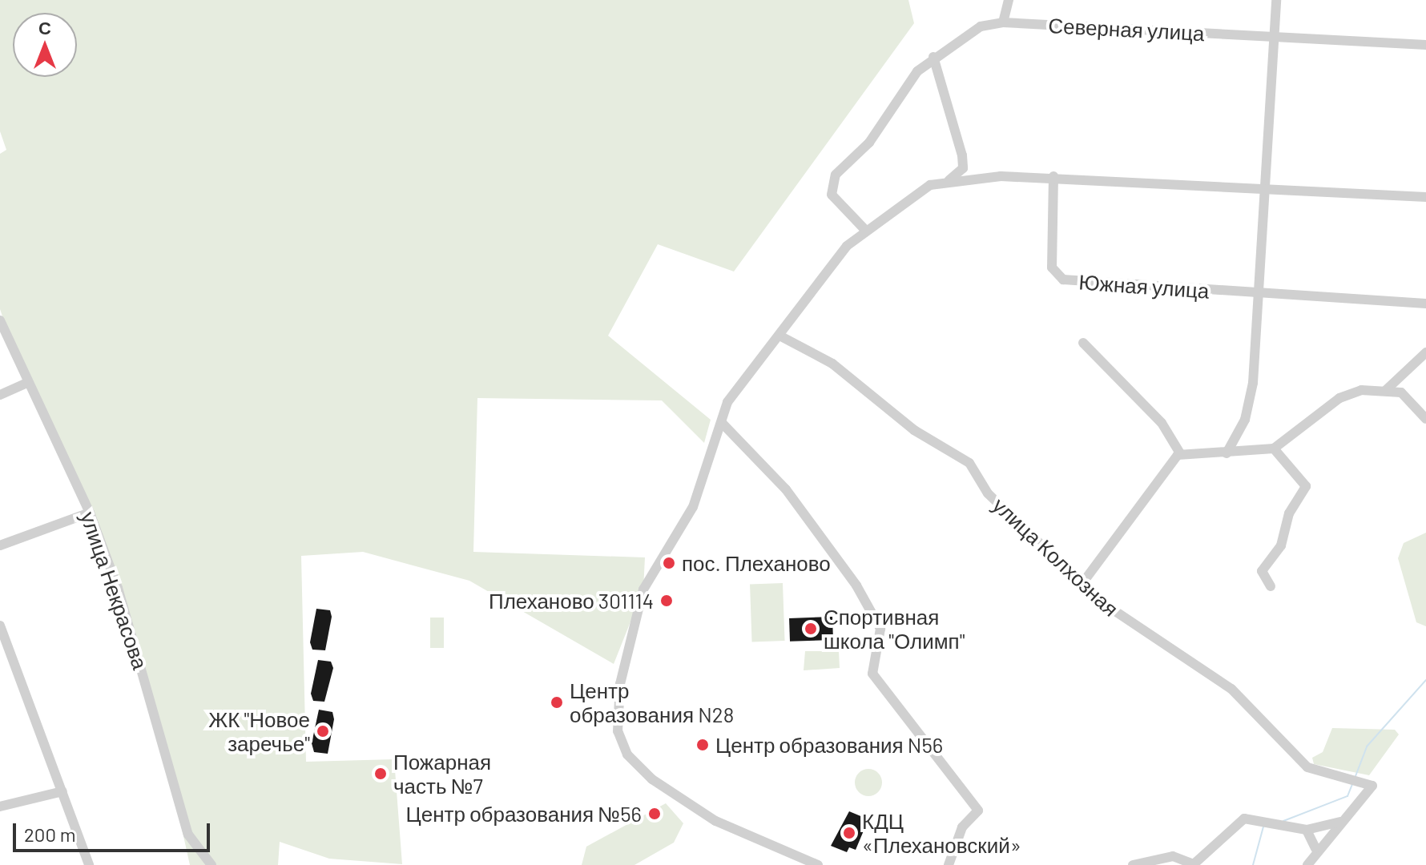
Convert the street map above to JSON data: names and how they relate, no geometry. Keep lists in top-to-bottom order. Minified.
{"streets":{"street":["Северная улица","Южная улица","улица Колхозная","улица Некрасова"]},"places":["пос. Плеханово","Плеханово 301114","Спортивная школа \"Олимп\"","Центр образования N28","ЖК \"Новое заречье\"","Центр образования N56","Пожарная часть №7","Центр образования №56","КДЦ «Плехановский»"],"scale_bar":"200 m","north":"top"}
